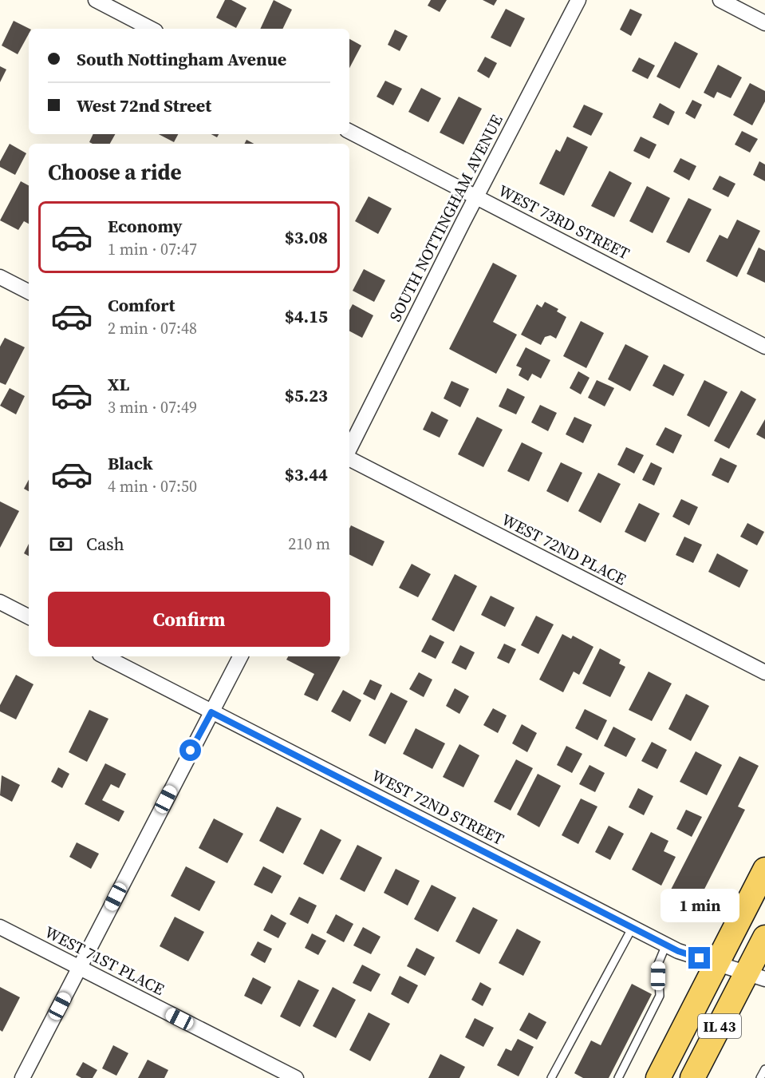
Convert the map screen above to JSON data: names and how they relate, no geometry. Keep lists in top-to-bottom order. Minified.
{"streets":{"main road":["IL 43"],"street":["SOUTH NOTTINGHAM AVENUE","WEST 73RD STREET","WEST 72ND PLACE","WEST 72ND STREET","WEST 71ST PLACE"]},"crossings":[["SOUTH NOTTINGHAM AVENUE","WEST 73RD STREET"],["WEST 72ND STREET","IL 43"]],"page":{"banner":["South Nottingham Avenue","West 72nd Street"],"heading":"Choose a ride","list":[{"name":"Economy","note":"1 min · 07:47","value":"$3.08"},{"name":"Comfort","note":"2 min · 07:48","value":"$4.15"},{"name":"XL","note":"3 min · 07:49","value":"$5.23"},{"name":"Black","note":"4 min · 07:50","value":"$3.44"}],"pay":["Cash","210 m"],"buttons":"Confirm","bubble":"1 min"}}
